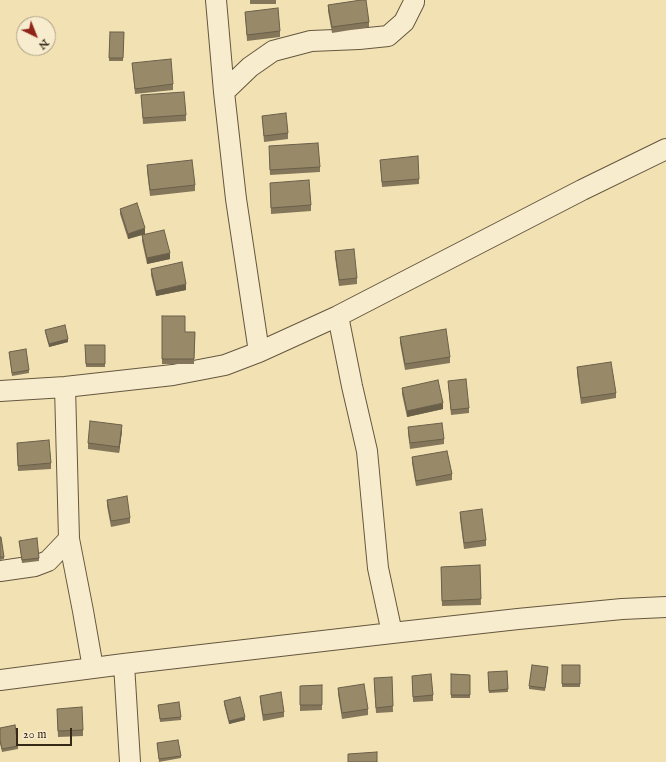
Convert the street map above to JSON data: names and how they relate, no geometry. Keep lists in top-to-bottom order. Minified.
{"scale_bar":"20 m","north":"bottom right"}
